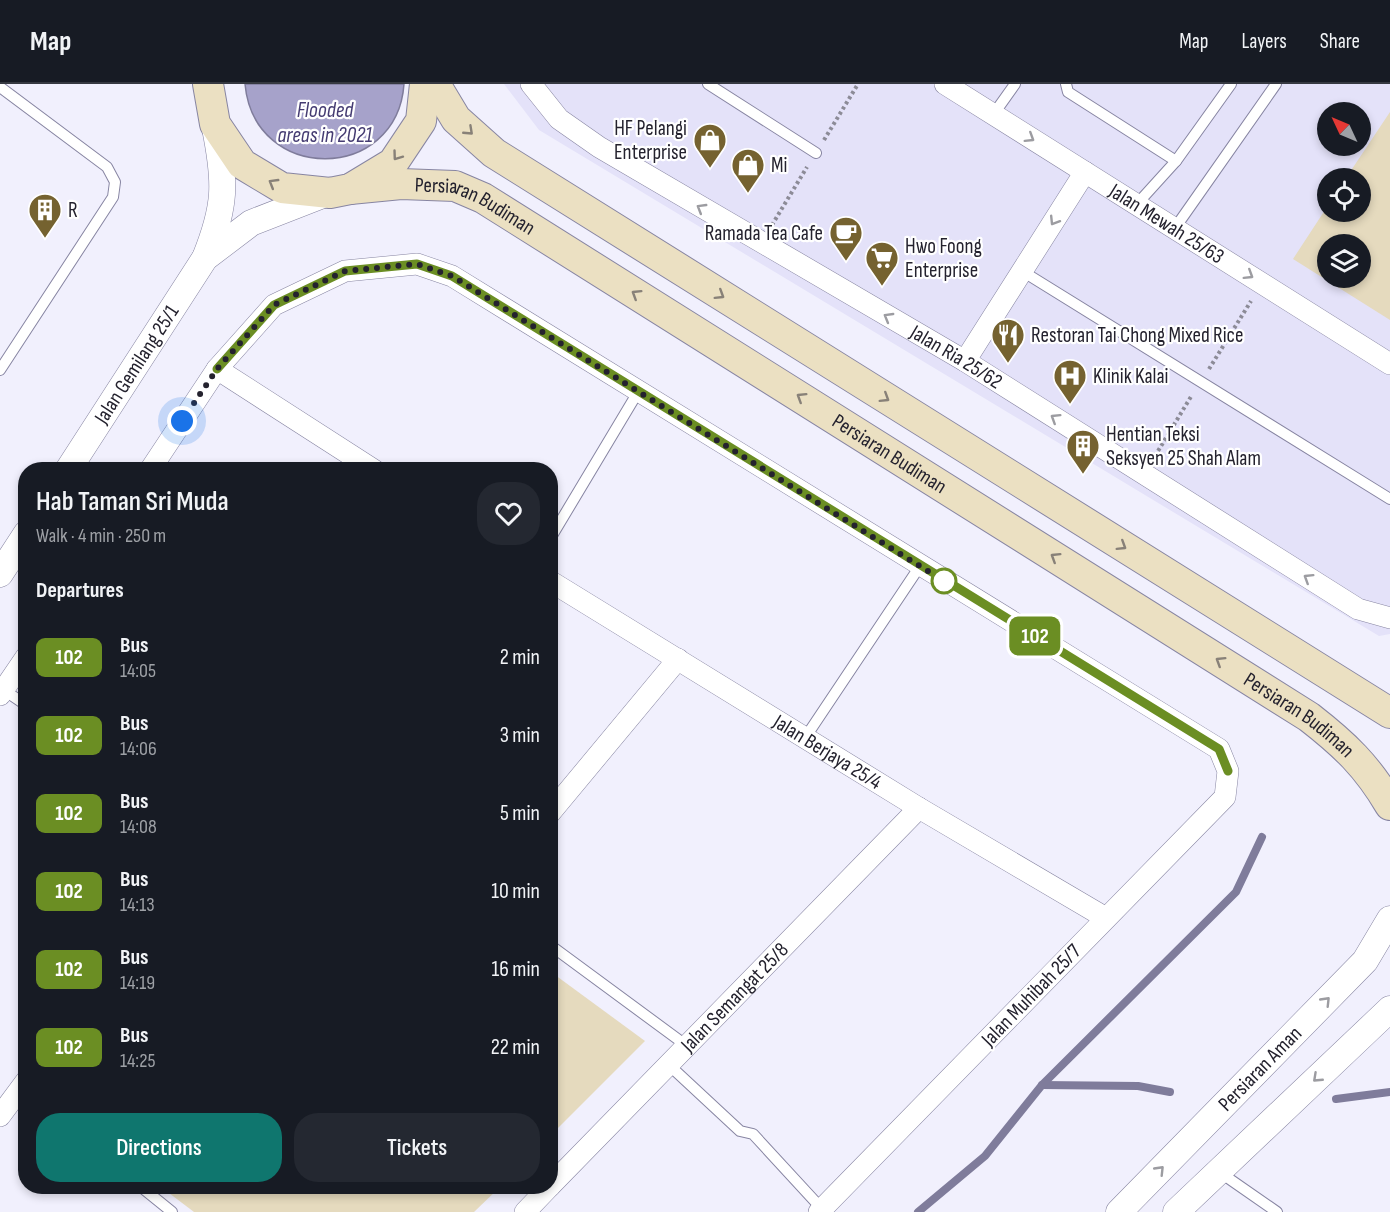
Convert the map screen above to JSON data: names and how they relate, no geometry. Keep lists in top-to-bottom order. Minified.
{"streets":{"main road":["Persiaran Budiman"],"street":["Jalan Mewah 25/63","Jalan Ria 25/62","Jalan Gemilang 25/1","Jalan Berjaya 25/4","Jalan Muhibah 25/7","Jalan Semangat 25/8","Persiaran Aman"]},"crossings":[["Persiaran Budiman","Jalan Gemilang 25/1"],["Jalan Berjaya 25/4","Jalan Muhibah 25/7"],["Jalan Berjaya 25/4","Jalan Semangat 25/8"]],"one_way":["Jalan Mewah 25/63","Jalan Ria 25/62"],"water":["Flooded areas in 2021"],"places":{"shop":["HF Pelangi Enterprise","Mi"],"building":["R","Hentian Teksi Seksyen 25 Shah Alam"],"cafe":["Ramada Tea Cafe"],"supermarket":["Hwo Foong Enterprise"],"restaurant":["Restoran Tai Chong Mixed Rice"],"hospital":["Klinik Kalai"]},"lines":["bus line 102"],"north":"top left","page":{"header":"Map","nav":["Map","Layers","Share"],"on_map":"102","heading":[["Hab Taman Sri Muda","Walk · 4 min · 250 m"],"Departures"],"list":[{"mark":"102","name":"Bus","note":"14:05","value":"2 min"},{"mark":"102","name":"Bus","note":"14:06","value":"3 min"},{"mark":"102","name":"Bus","note":"14:08","value":"5 min"},{"mark":"102","name":"Bus","note":"14:13","value":"10 min"},{"mark":"102","name":"Bus","note":"14:19","value":"16 min"},{"mark":"102","name":"Bus","note":"14:25","value":"22 min"}],"buttons":["Directions","Tickets"]}}
